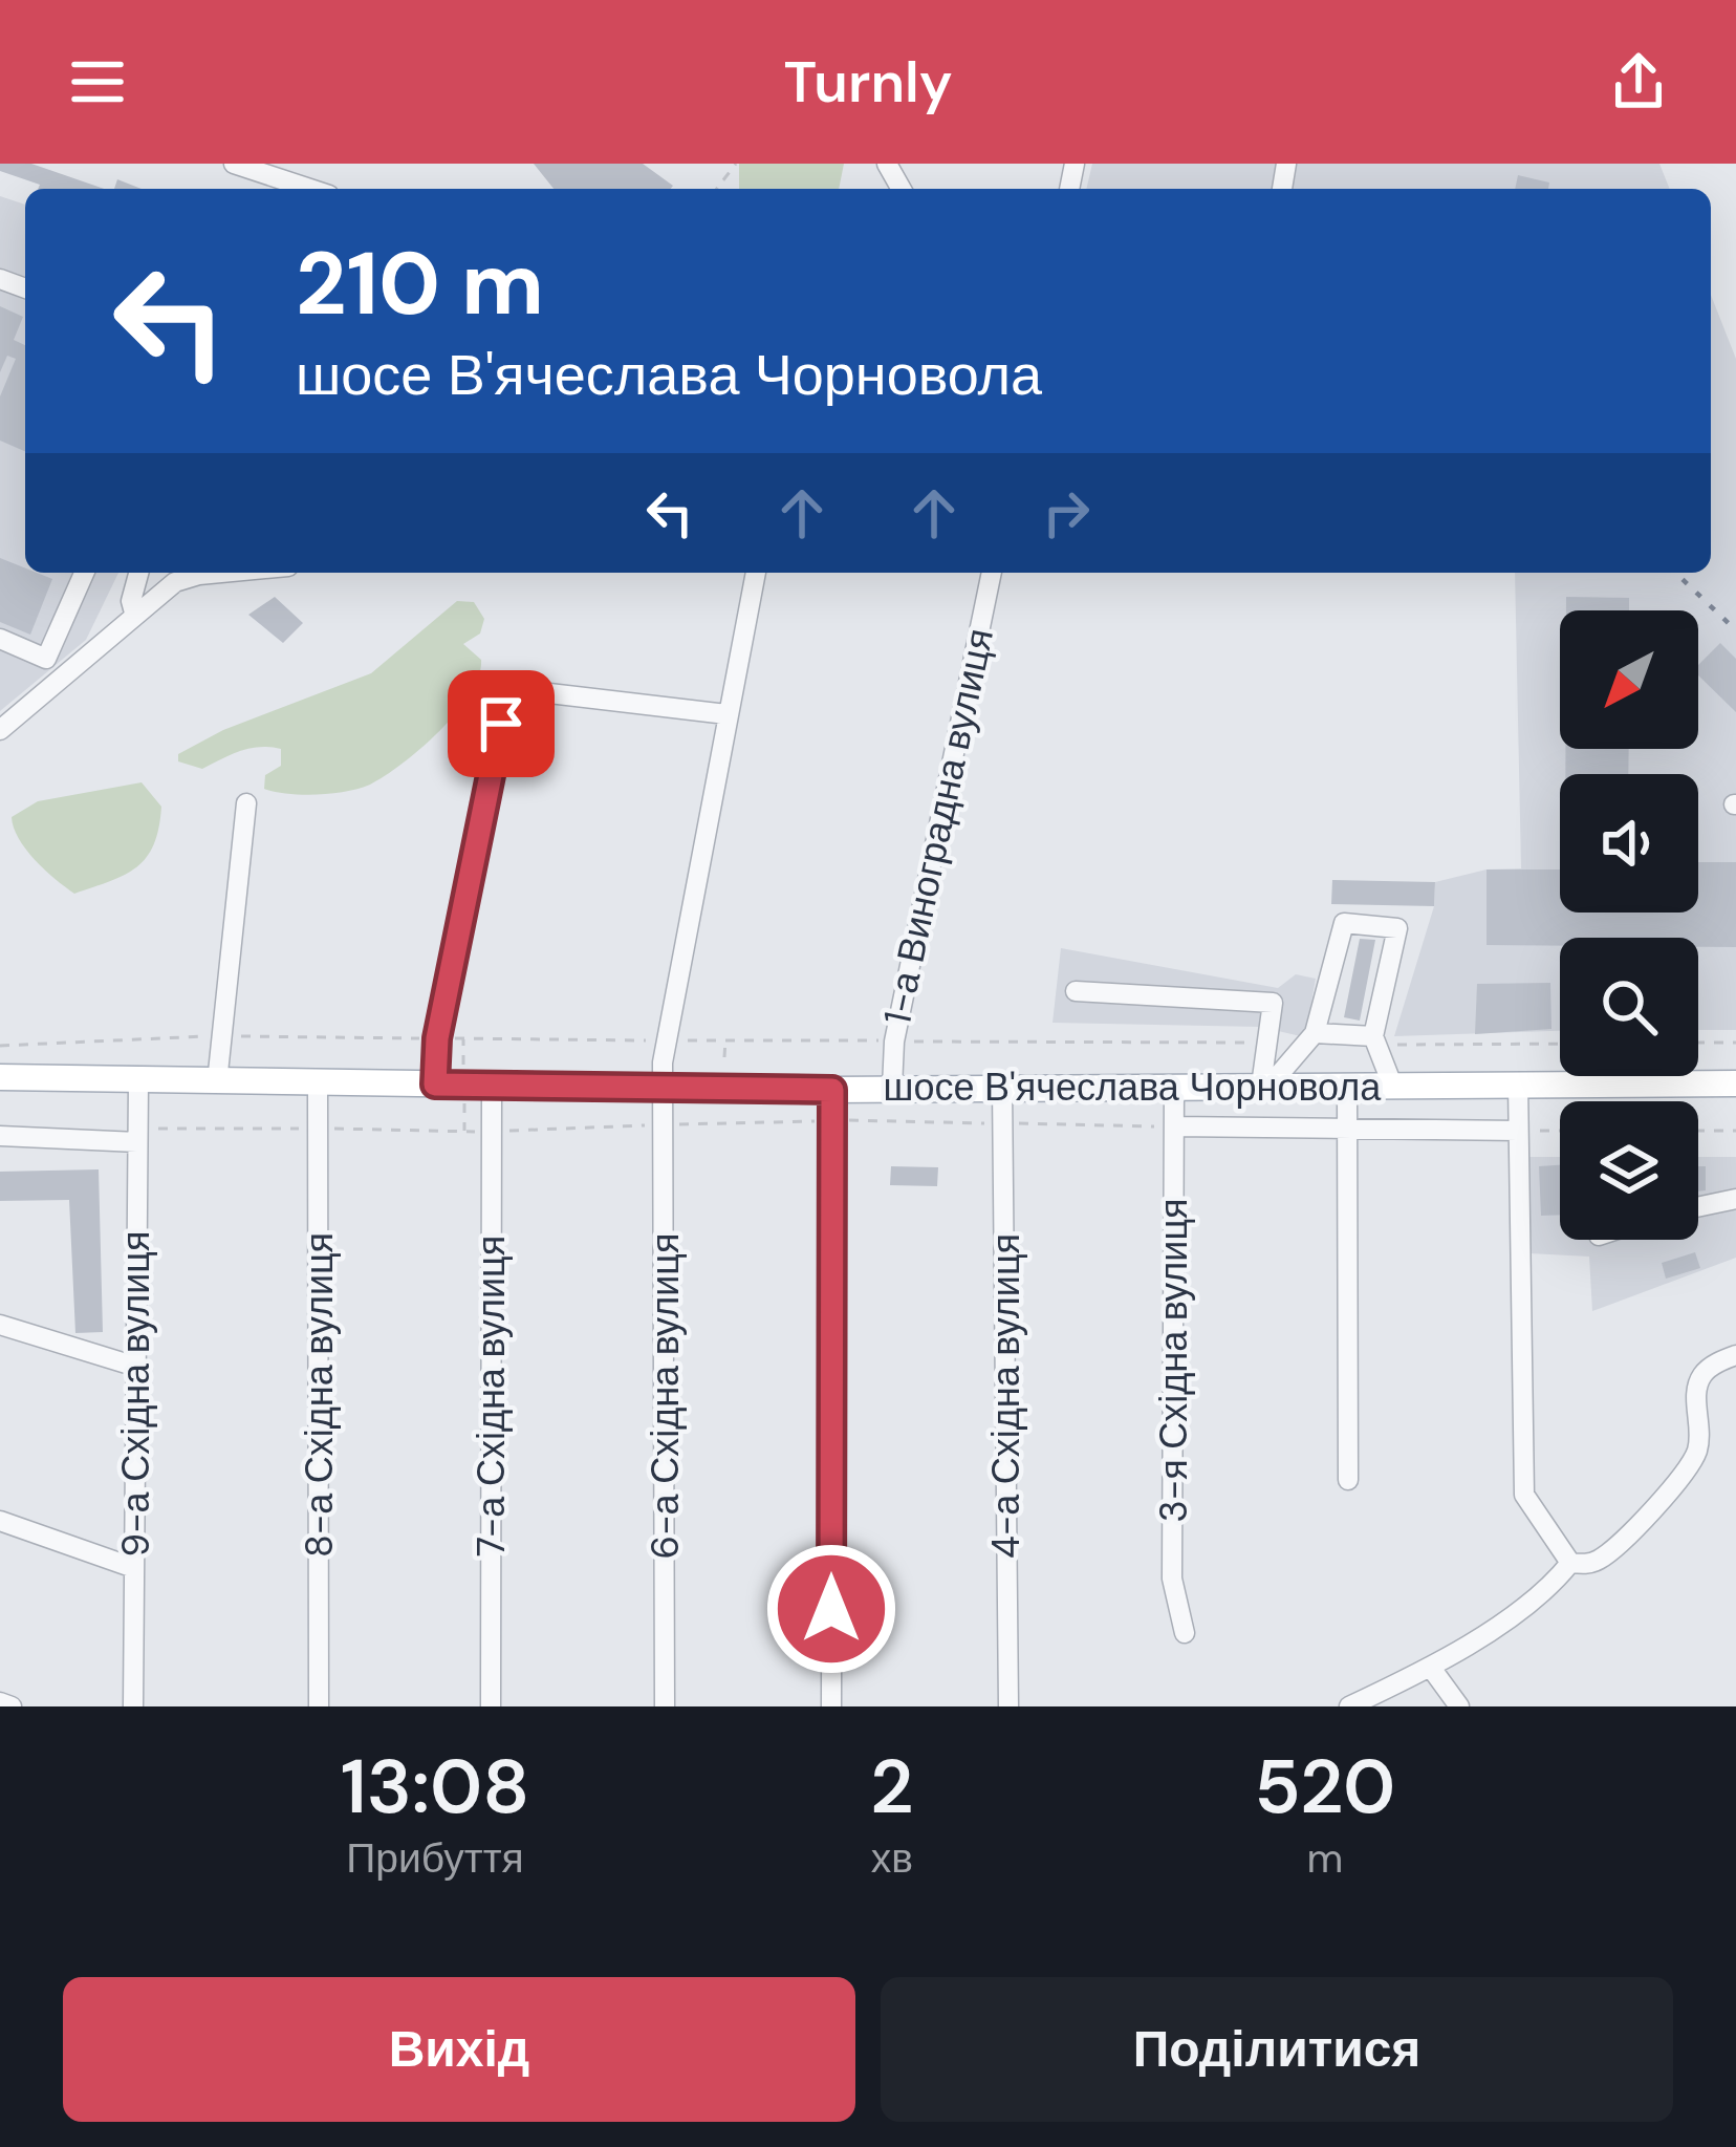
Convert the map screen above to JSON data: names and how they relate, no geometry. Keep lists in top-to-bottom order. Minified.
{"streets":{"main road":["шосе В'ячеслава Чорновола"],"street":["1-а Виноградна вулиця","3-я Східна вулиця","9-а Східна вулиця","8-а Східна вулиця","7-а Східна вулиця","6-а Східна вулиця","4-а Східна вулиця"]},"crossings":[["1-а Виноградна вулиця","шосе В'ячеслава Чорновола"],["шосе В'ячеслава Чорновола","3-я Східна вулиця"],["шосе В'ячеслава Чорновола","9-а Східна вулиця"],["шосе В'ячеслава Чорновола","8-а Східна вулиця"],["шосе В'ячеслава Чорновола","7-а Східна вулиця"],["шосе В'ячеслава Чорновола","6-а Східна вулиця"],["шосе В'ячеслава Чорновола","4-а Східна вулиця"]],"north":"bottom left","page":{"header":"Turnly","turn":["210 m","шосе В'ячеслава Чорновола"],"eta":["13:08","Прибуття","2","хв","520","m"],"buttons":["Вихід","Поділитися"]}}
